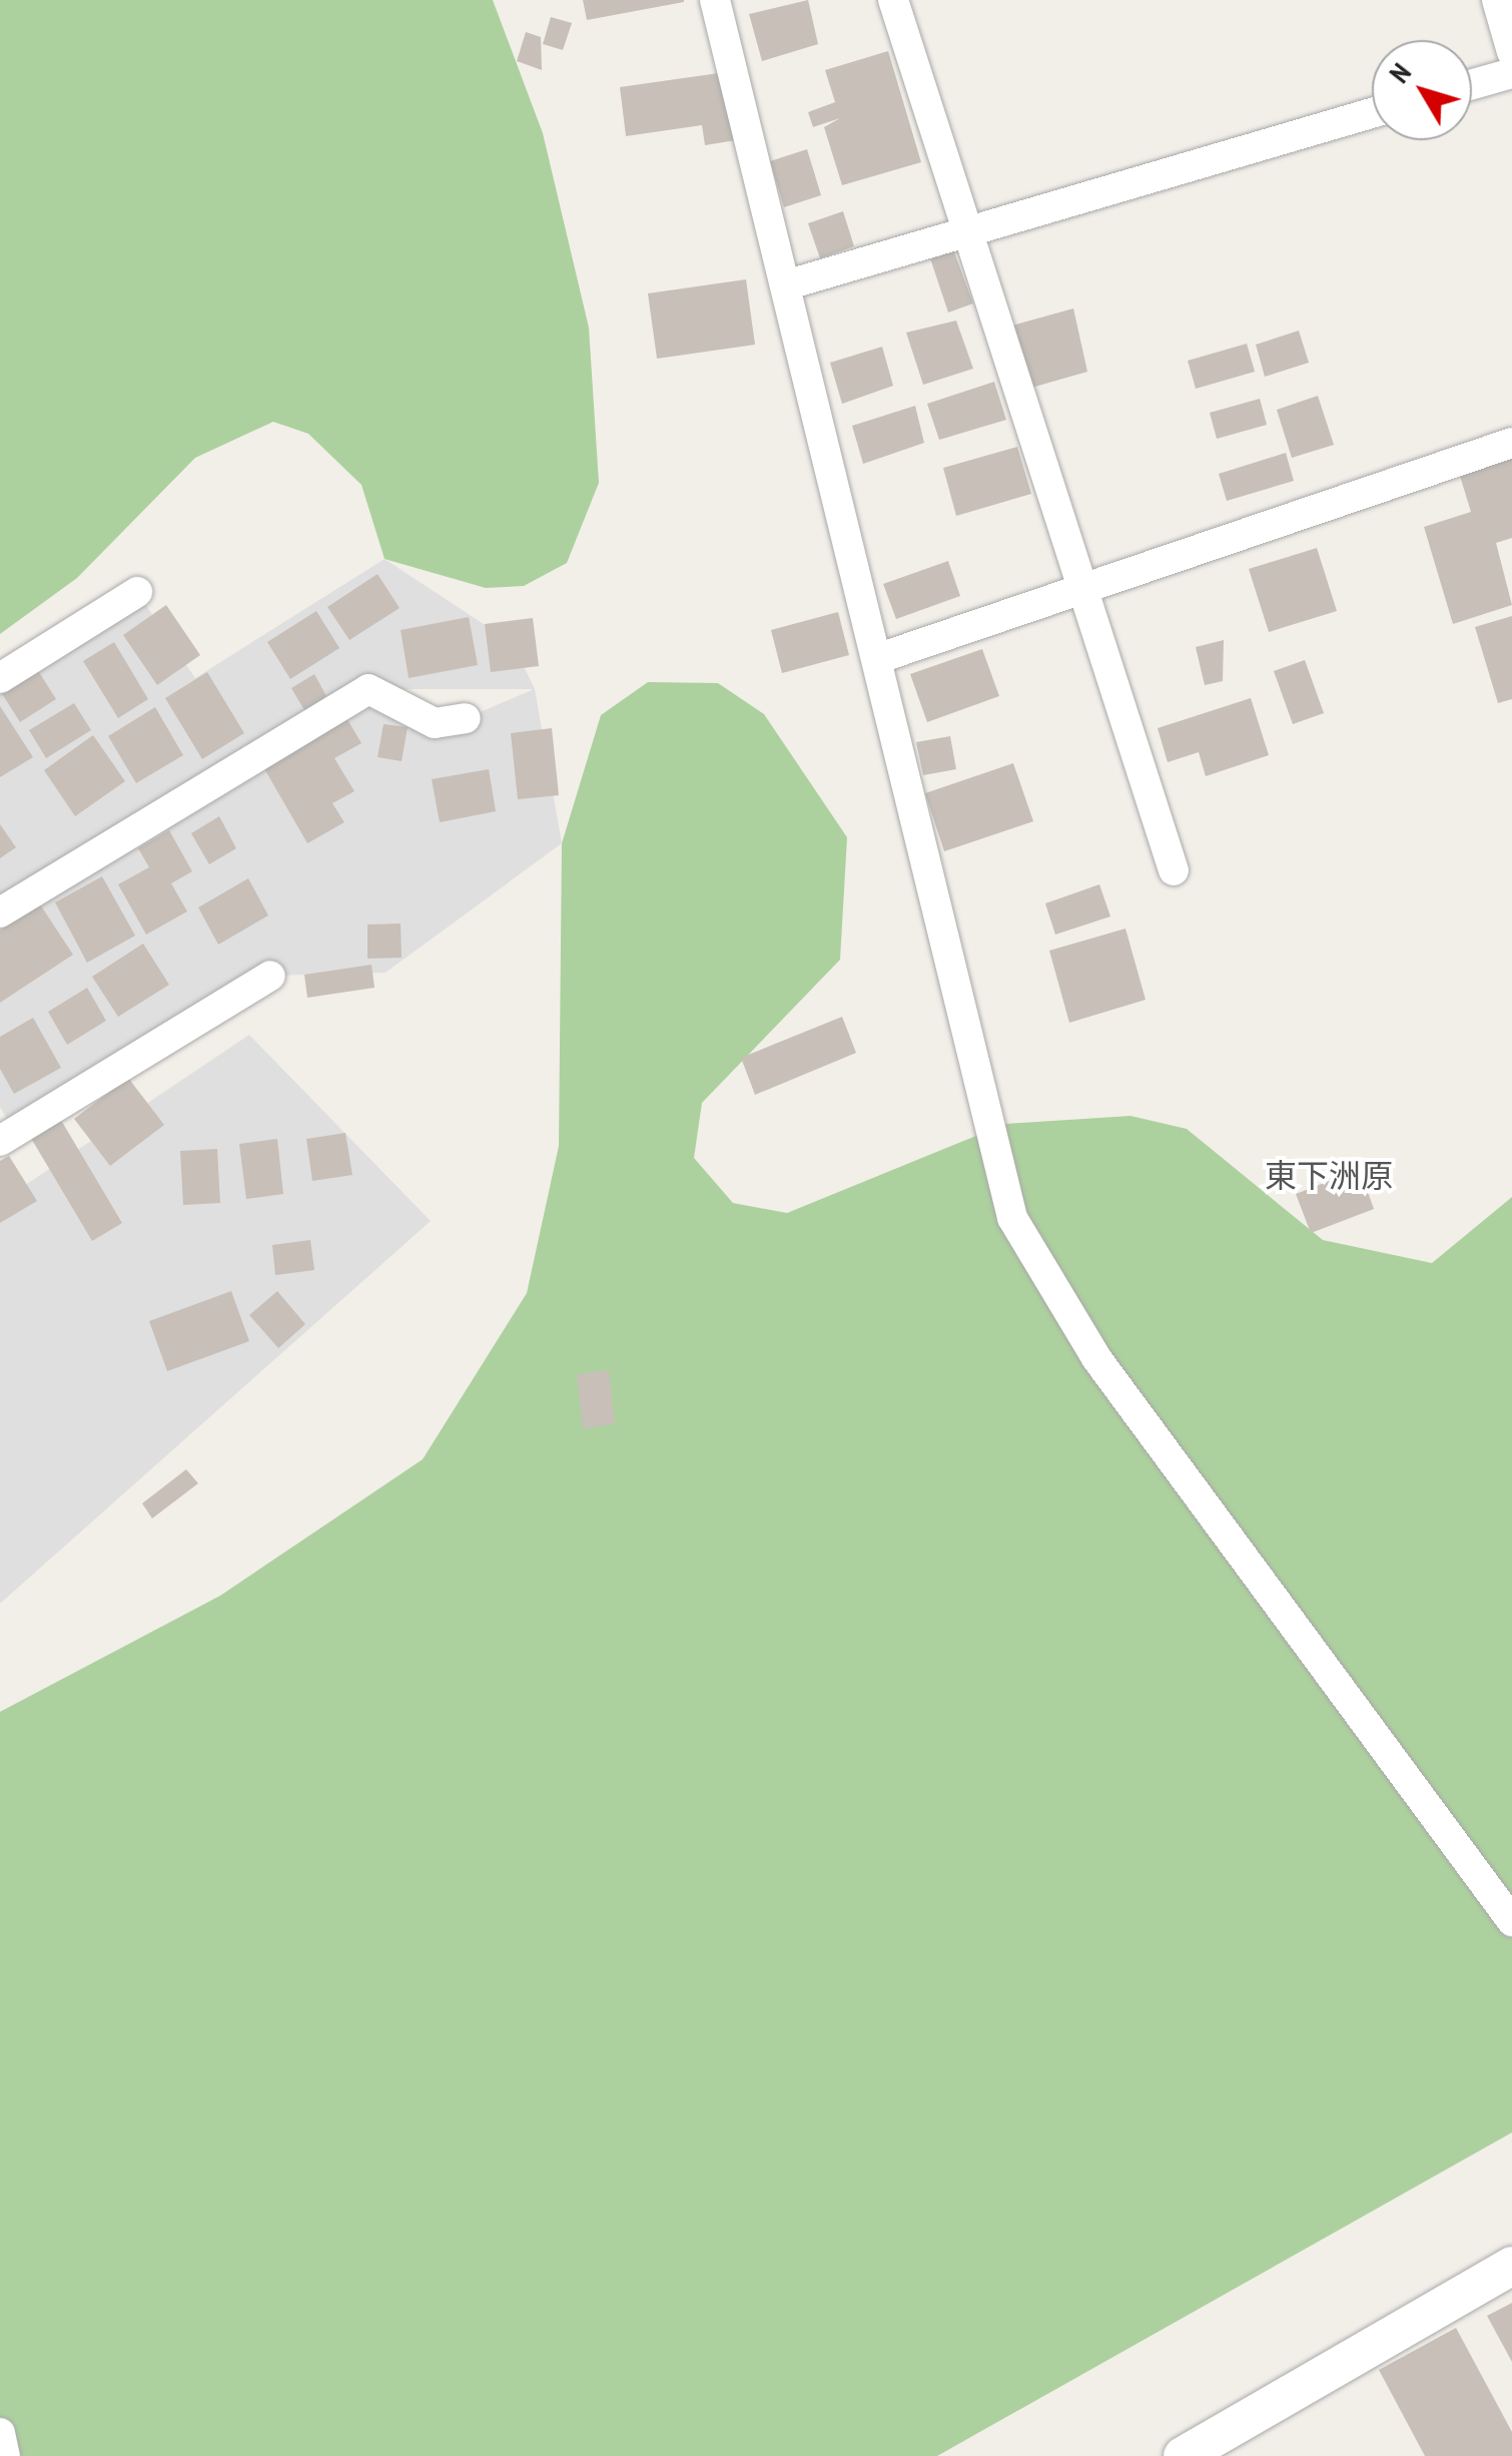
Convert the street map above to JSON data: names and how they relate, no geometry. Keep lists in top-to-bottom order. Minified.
{"districts":["東下洲原"],"north":"top left"}
